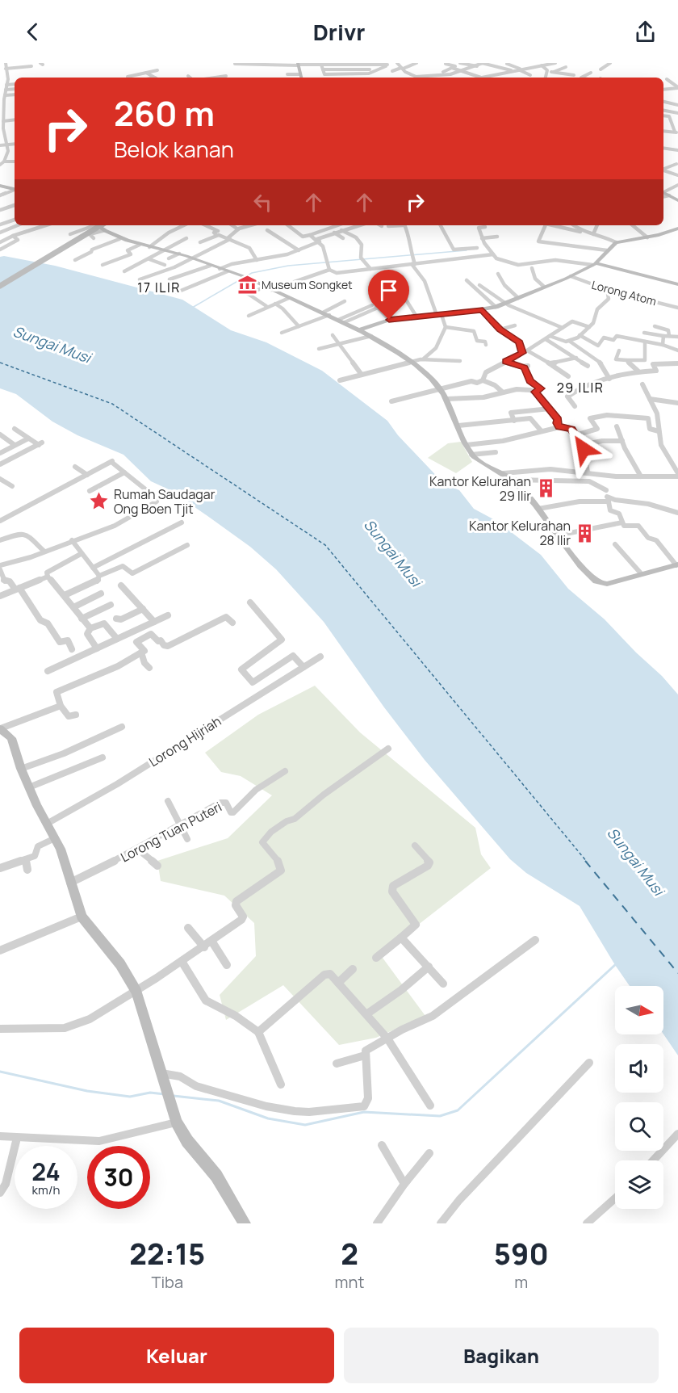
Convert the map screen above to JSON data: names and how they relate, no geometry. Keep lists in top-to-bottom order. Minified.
{"streets":{"street":["Lorong Atom","Lorong Hijriah","Lorong Tuan Puteri"]},"districts":["17 ILIR","29 ILIR"],"water":["Sungai Musi"],"places":{"museum":["Museum Songket"],"building":["Kantor Kelurahan 29 Ilir","Kantor Kelurahan 28 Ilir"],"place":["Rumah Saudagar Ong Boen Tjit"]},"north":"right","page":{"header":"Drivr","turn":["260 m","Belok kanan"],"speed":"24 km/h","limit":"30","eta":["22:15","Tiba","2","mnt","590","m"],"buttons":["Keluar","Bagikan"]}}
